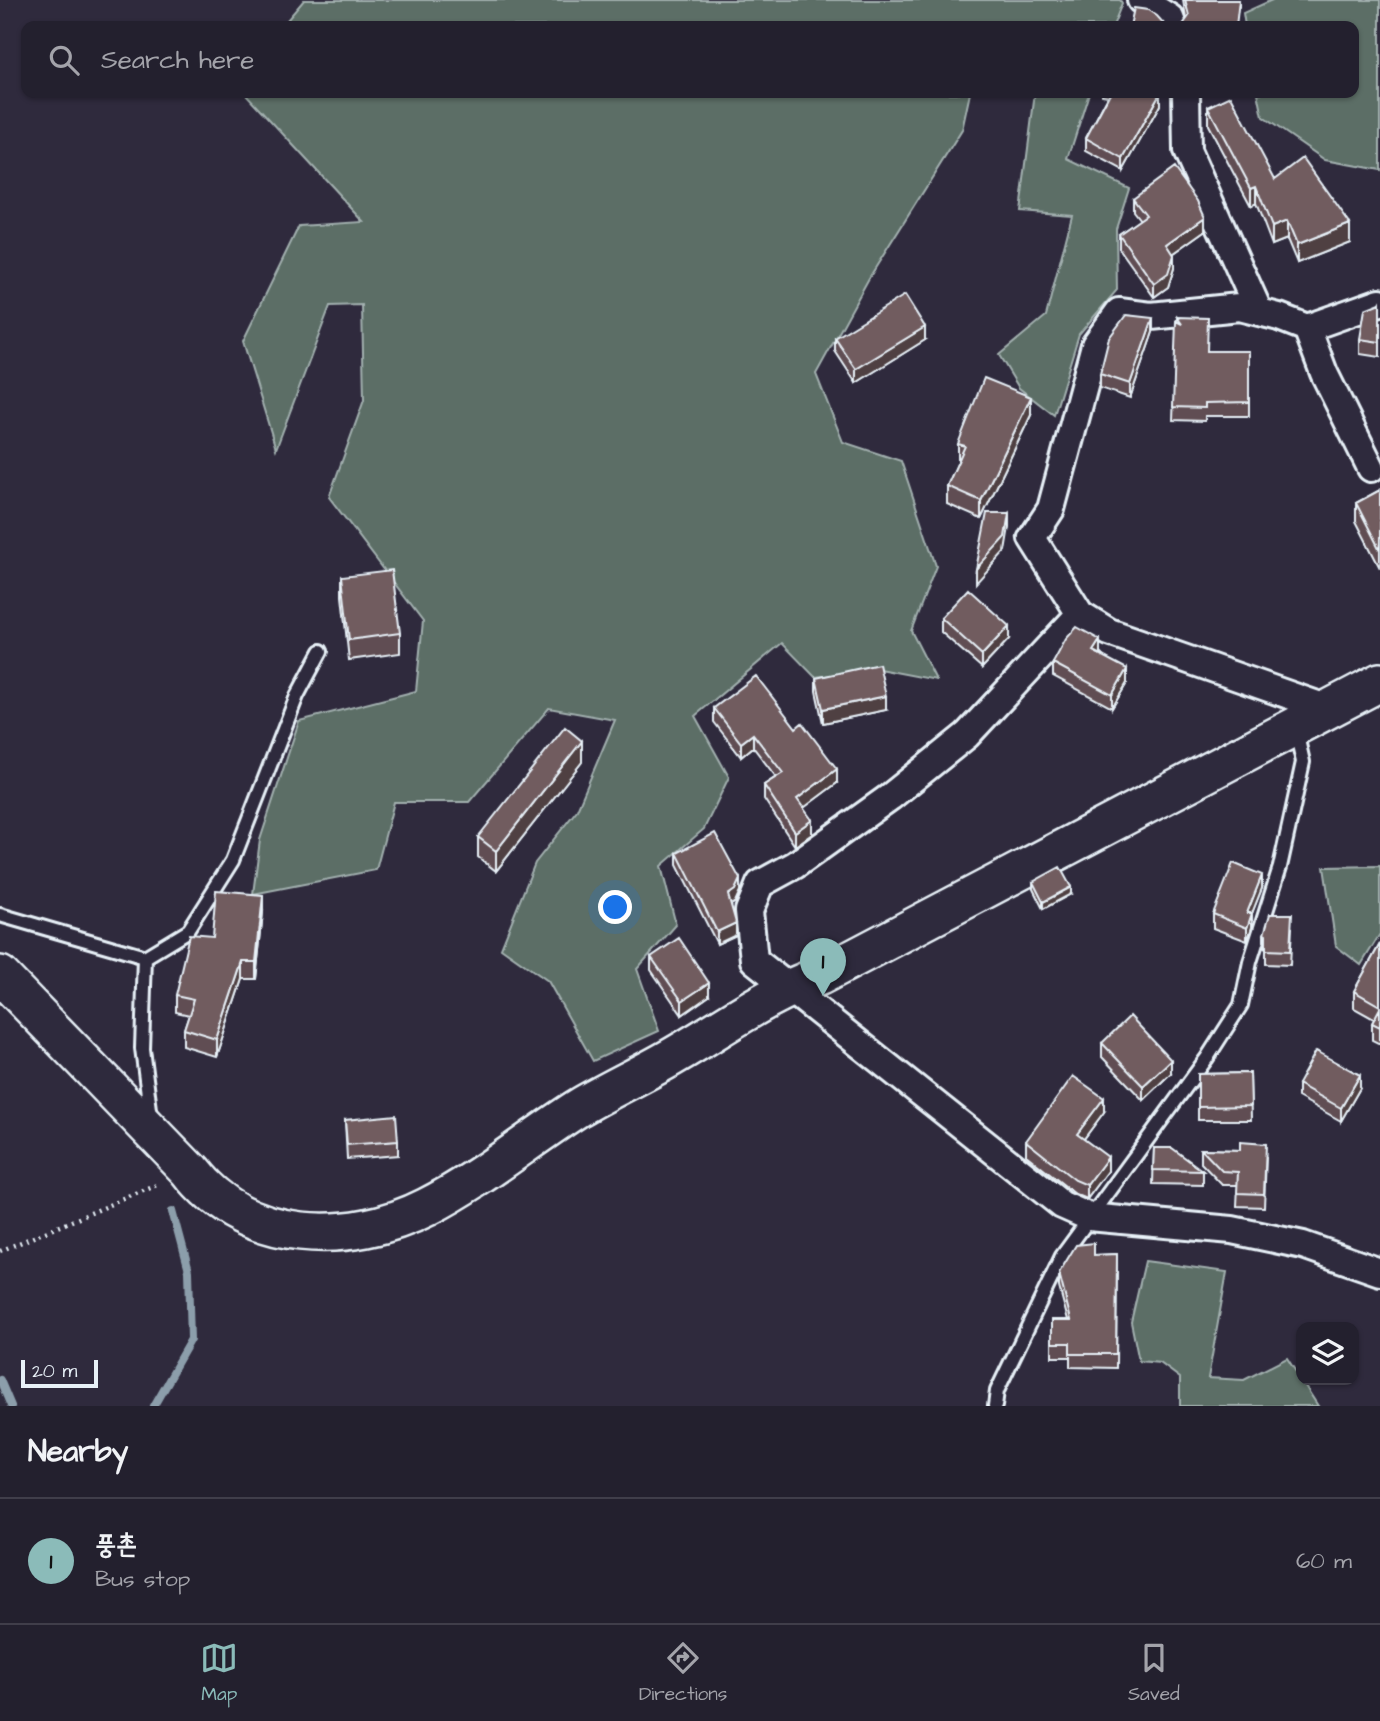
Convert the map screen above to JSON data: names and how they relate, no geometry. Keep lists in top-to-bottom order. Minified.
{"scale_bar":"20 m","page":{"search":"Search here","pins":"1","scale":"20 m","heading":"Nearby","list":[{"mark":"1","name":"풍촌","note":"Bus stop","value":"60 m"}],"nav":["Map","Directions","Saved"]}}
